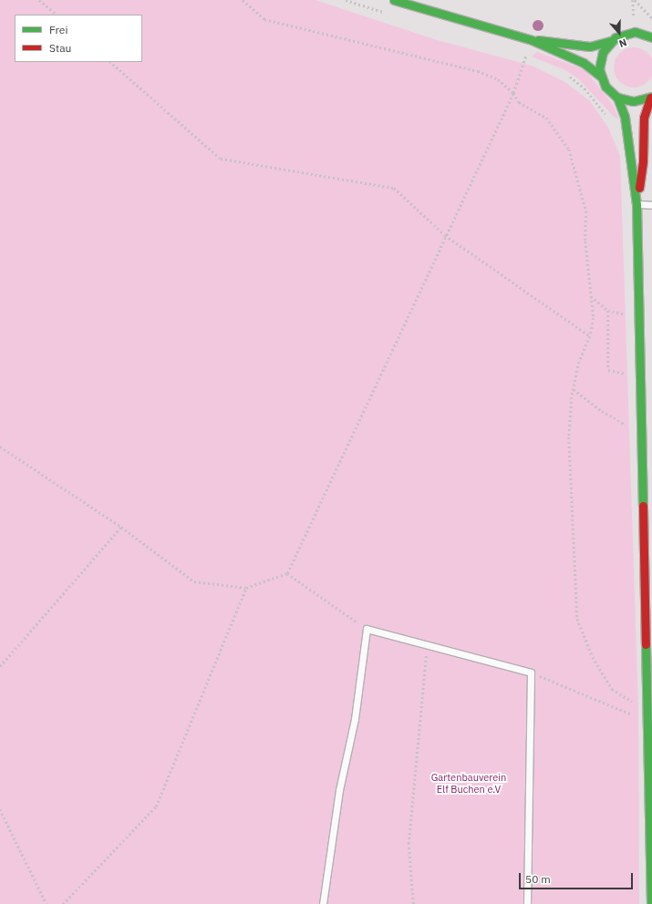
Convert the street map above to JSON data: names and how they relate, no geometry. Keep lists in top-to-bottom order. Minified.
{"parks":["Gartenbauverein Elf Buchen e.V"],"legend":["Frei","Stau"],"scale_bar":"50 m","north":"bottom"}
